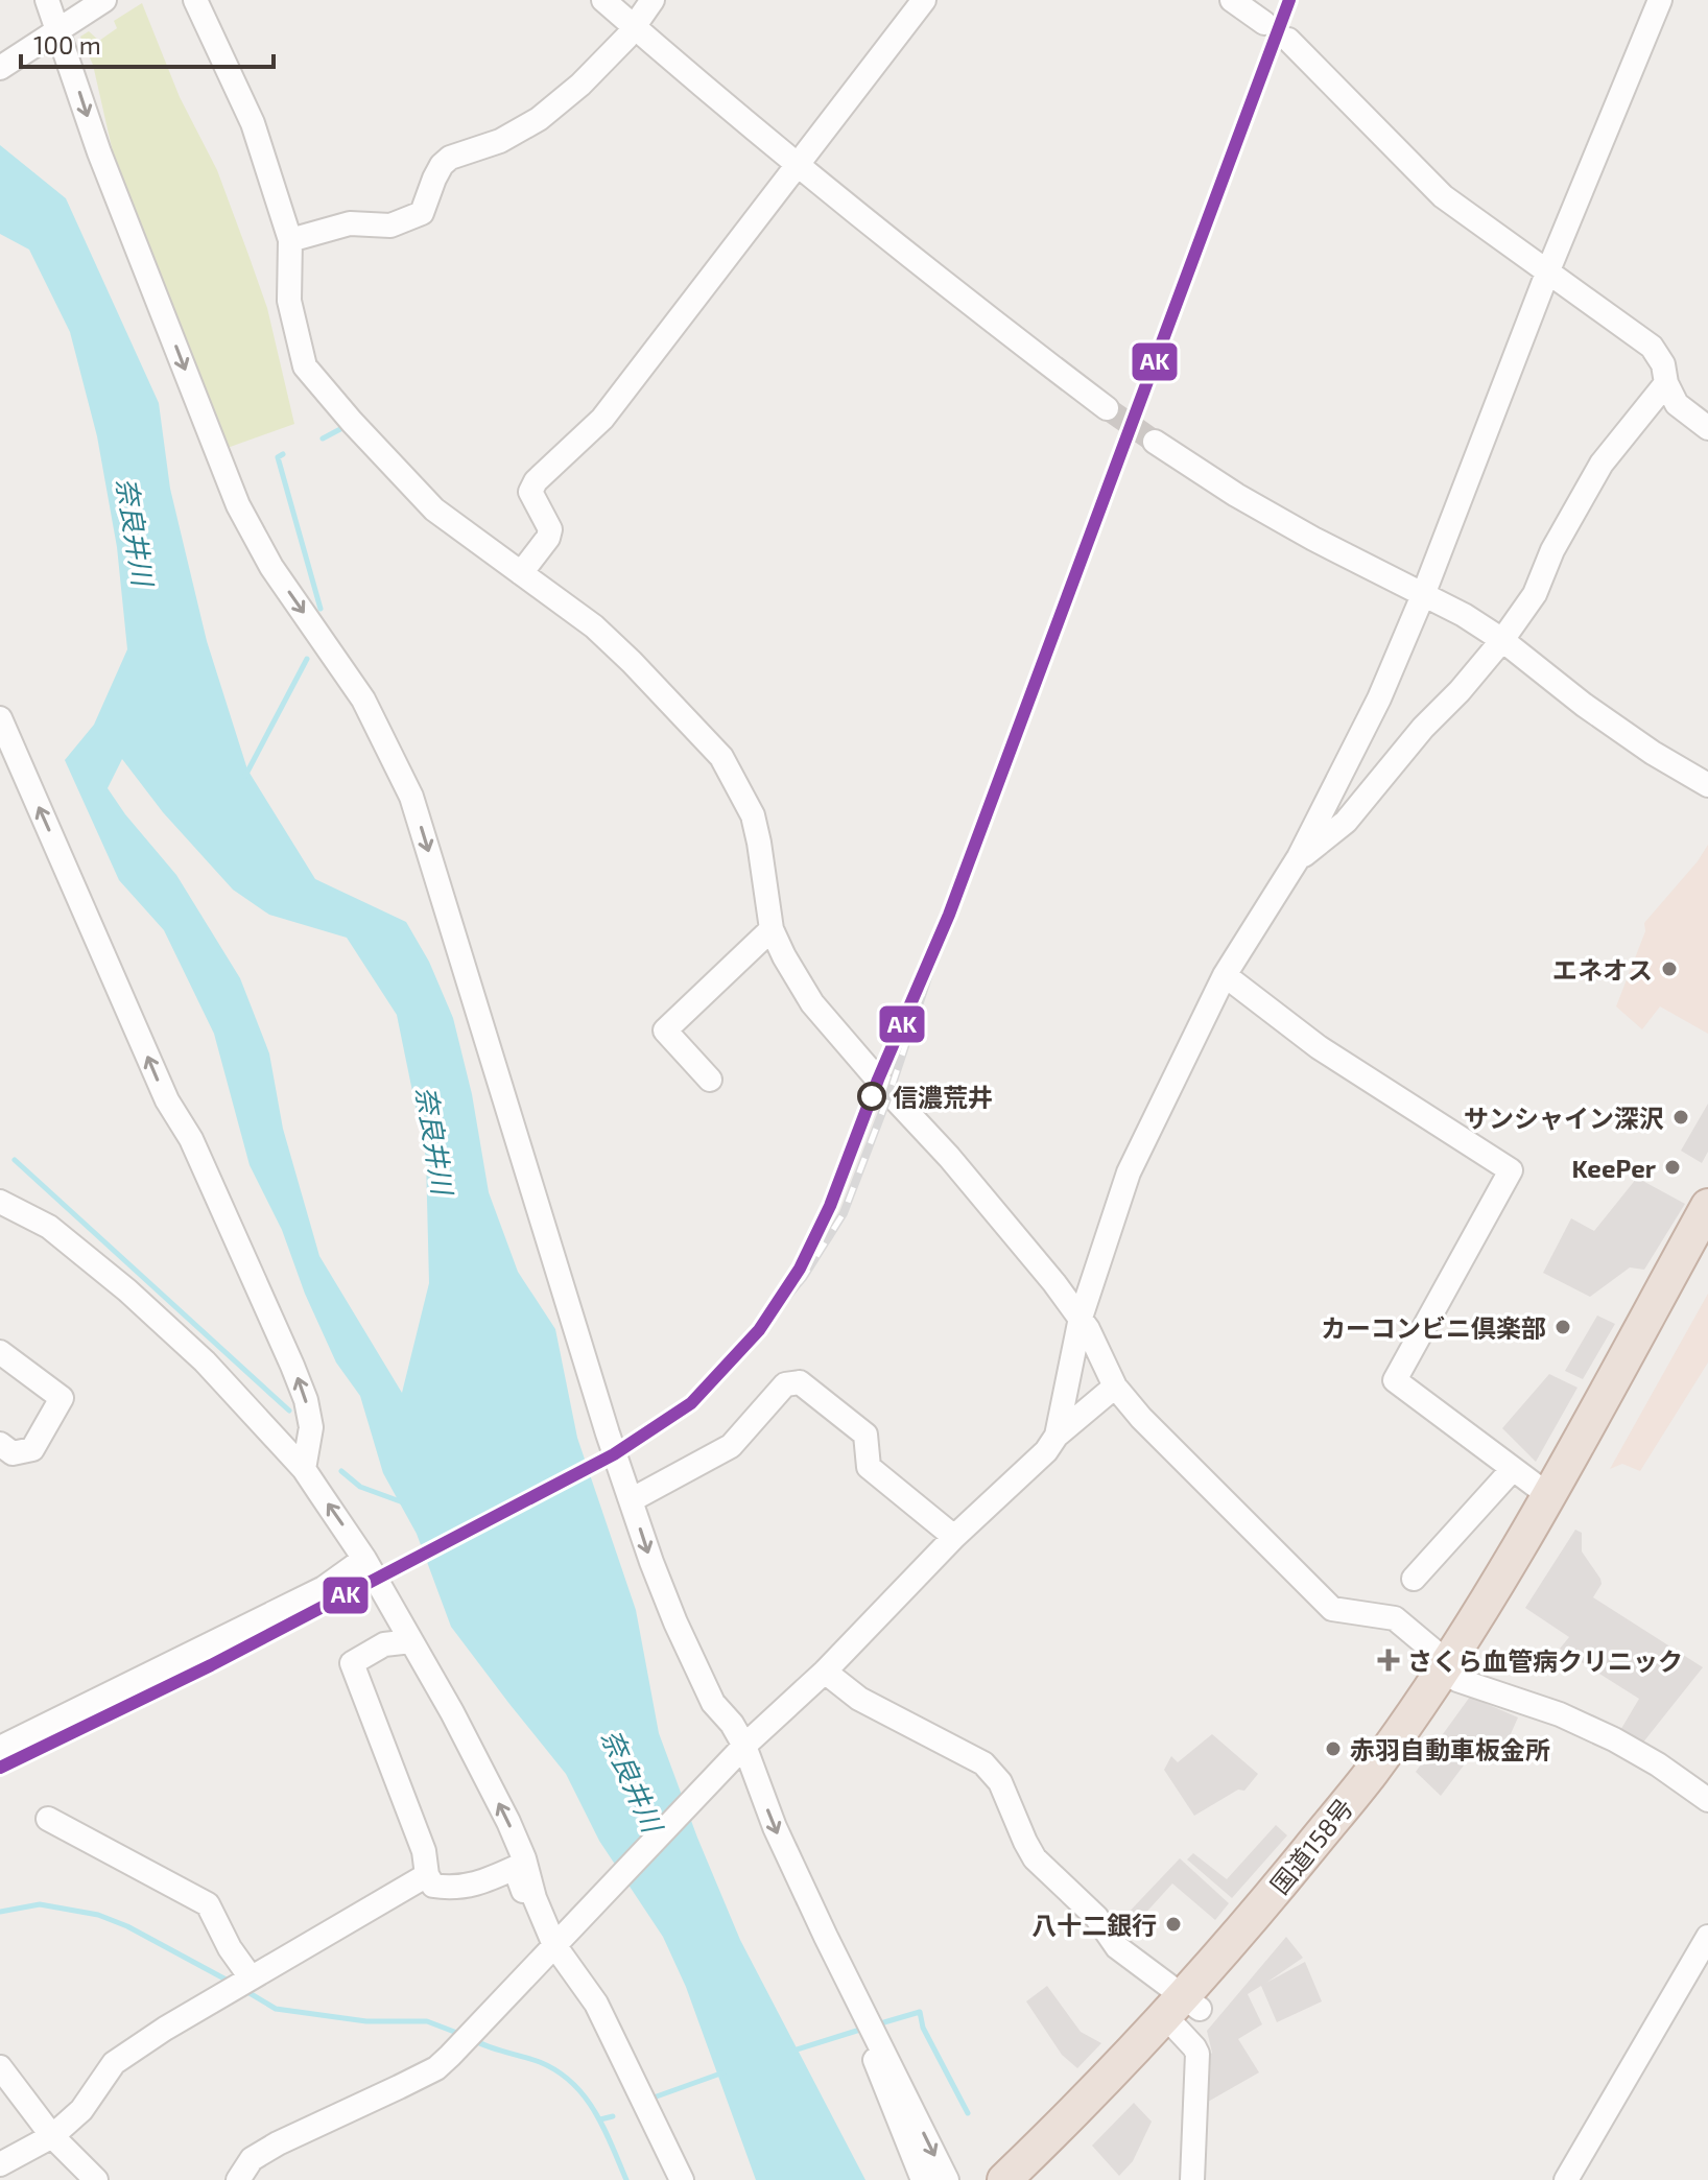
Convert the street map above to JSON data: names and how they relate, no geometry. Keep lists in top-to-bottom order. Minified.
{"streets":{"highway":["国道158号"]},"water":["奈良井川"],"places":{"other":["エネオス","信濃荒井","サンシャイン深沢","KeePer","カーコンビニ倶楽部","赤羽自動車板金所","八十二銀行"],"health":["さくら血管病クリニック"]},"lines":["transit line AK"],"scale_bar":"100 m"}
